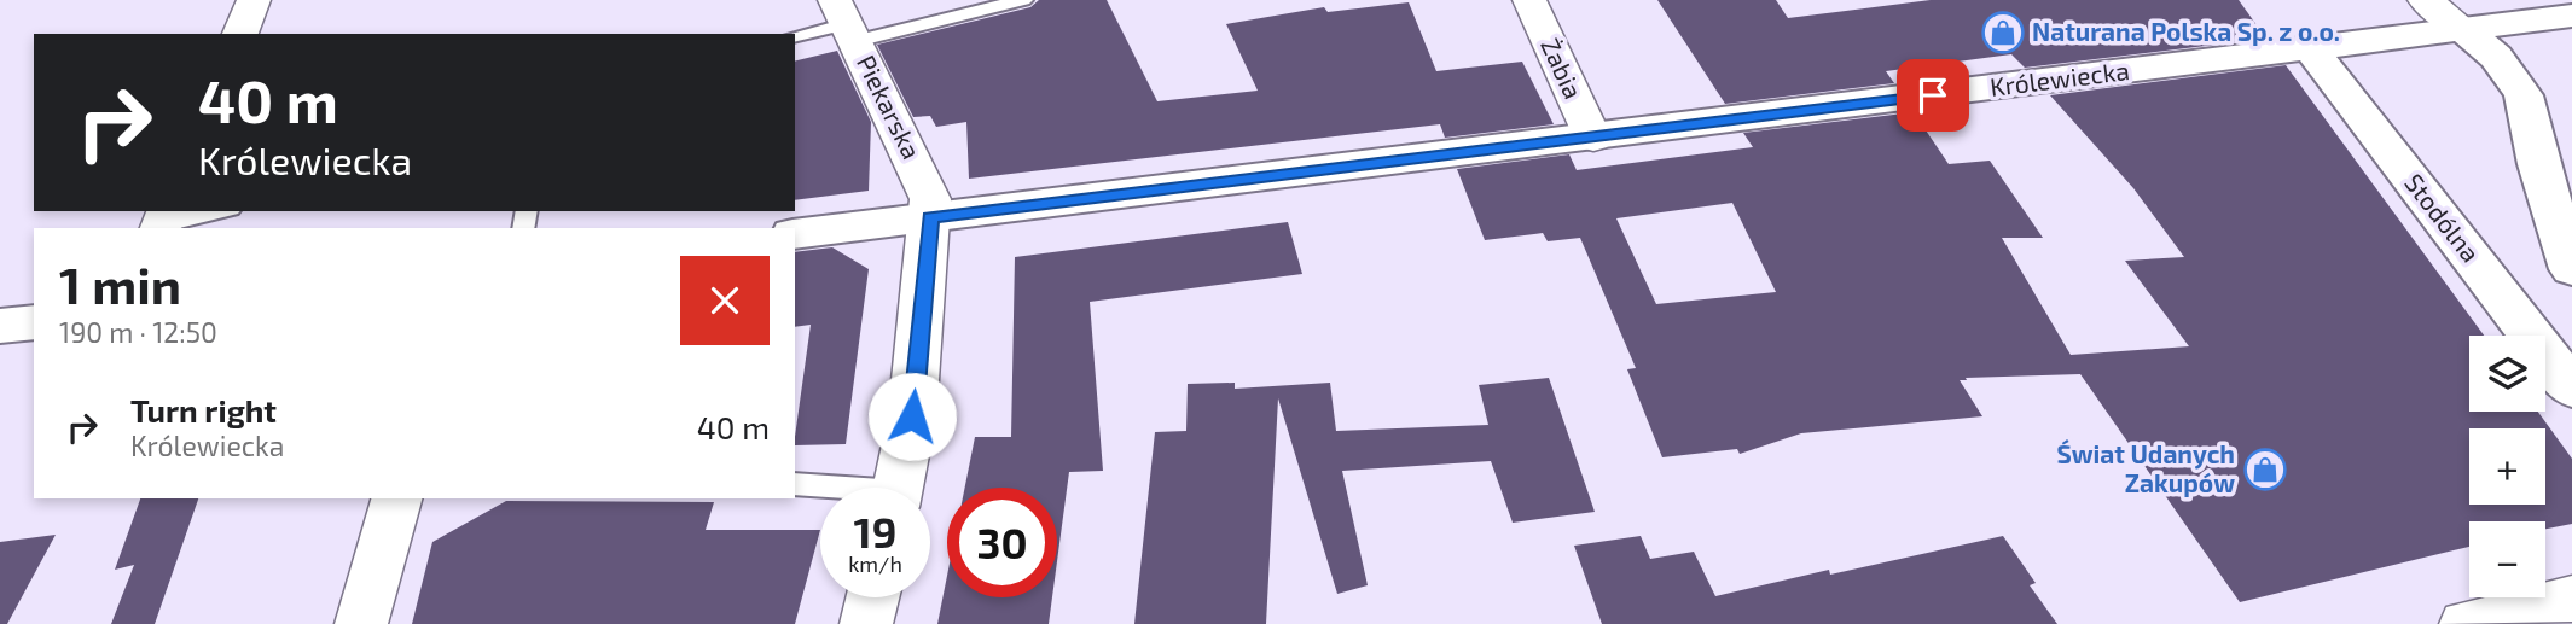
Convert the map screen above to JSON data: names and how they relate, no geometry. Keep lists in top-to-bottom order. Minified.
{"streets":{"street":["Żabia","Królewiecka","Piekarska","Stodólna"]},"crossings":[["Żabia","Królewiecka"],["Królewiecka","Piekarska"],["Królewiecka","Stodólna"]],"places":{"shop":["Naturana Polska Sp. z o.o.","Świat Udanych Zakupów"]},"page":{"turn":["40 m","Królewiecka"],"heading":["1 min","190 m · 12:50"],"map_buttons":["+","−"],"list":[{"name":"Turn right","note":"Królewiecka","value":"40 m"}],"speed":"19 km/h","limit":"30"}}
